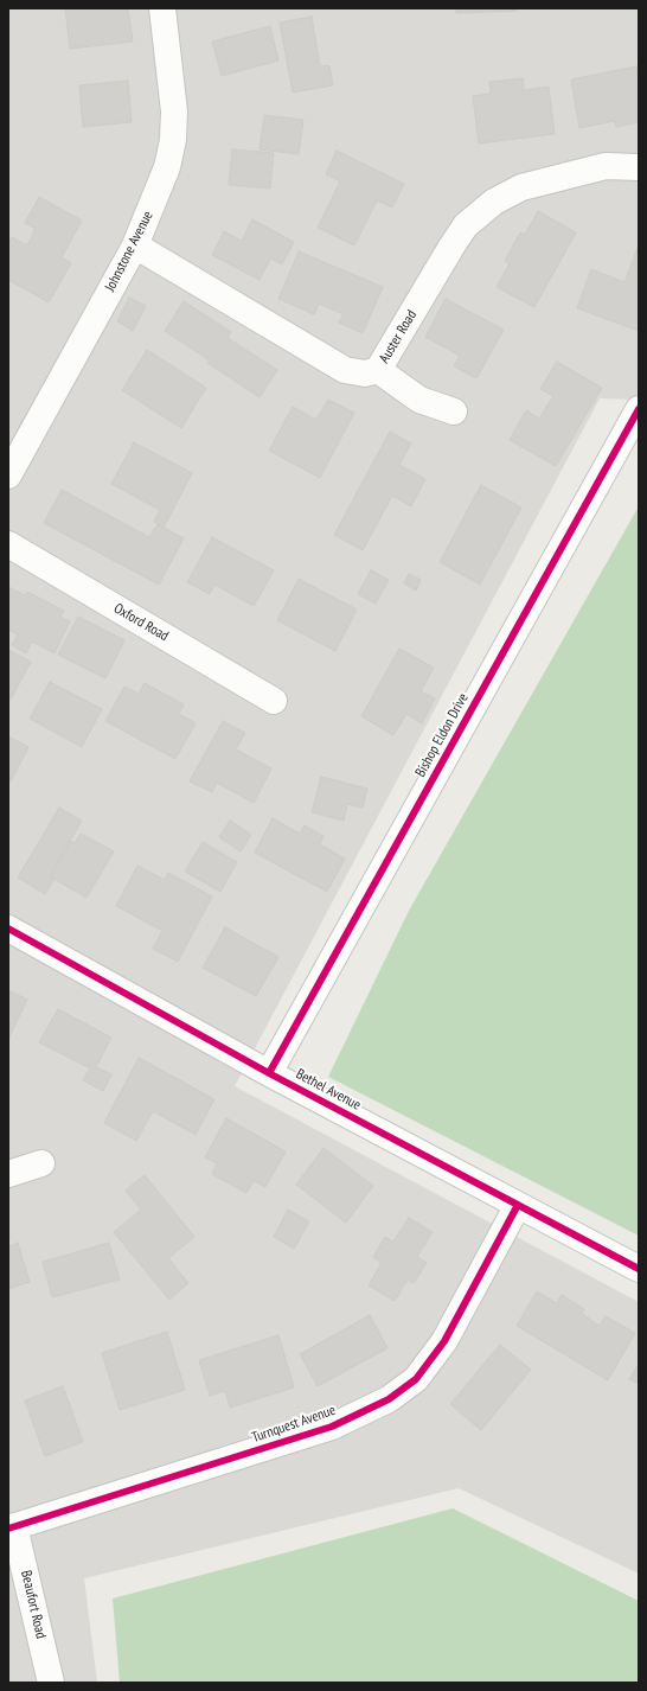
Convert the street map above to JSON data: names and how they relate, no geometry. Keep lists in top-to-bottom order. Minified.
{"streets":{"street":["Johnstone Avenue","Auster Road","Oxford Road","Bishop Eldon Drive","Bethel Avenue","Turnquest Avenue","Beaufort Road"]},"crossings":[["Johnstone Avenue","Auster Road"],["Bishop Eldon Drive","Bethel Avenue"],["Bethel Avenue","Turnquest Avenue"],["Turnquest Avenue","Beaufort Road"]]}
